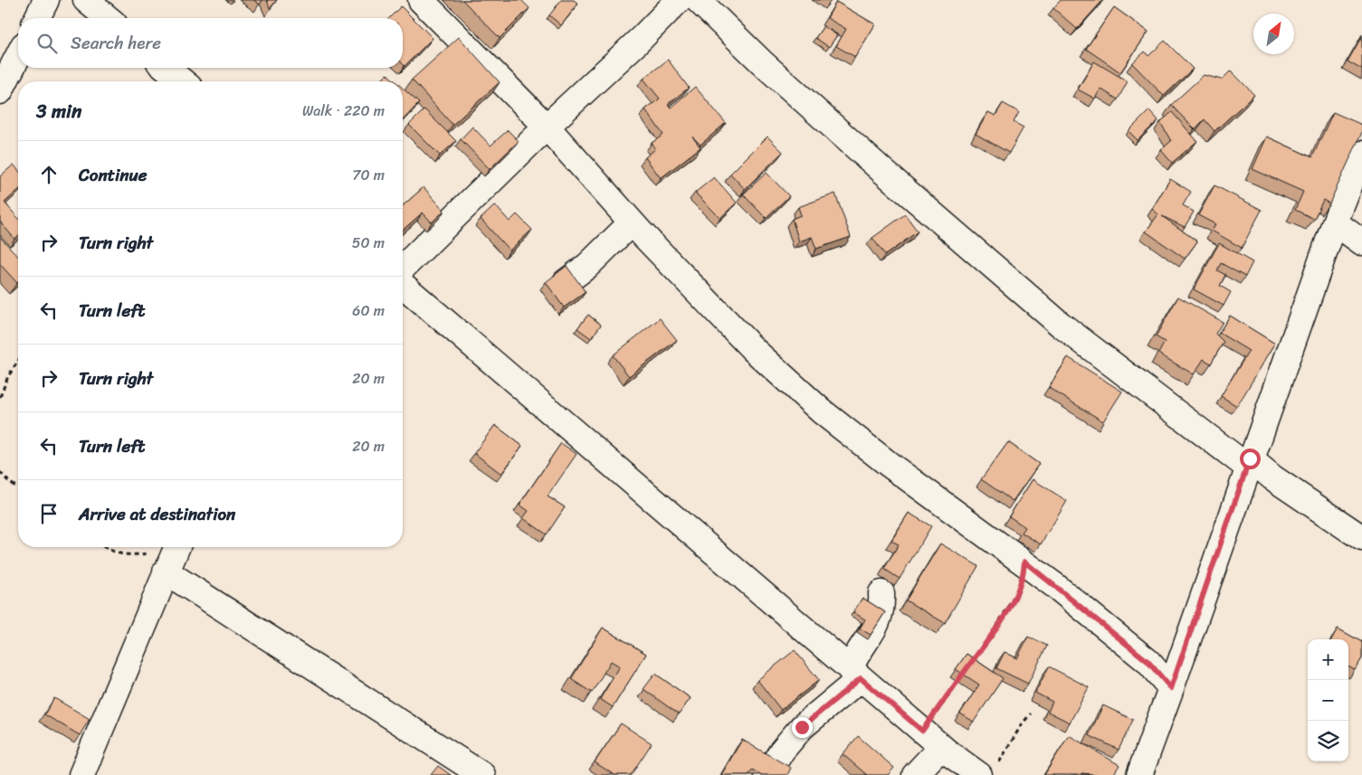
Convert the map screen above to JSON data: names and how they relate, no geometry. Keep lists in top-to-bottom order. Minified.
{"north":"top right","page":{"search":"Search here","heading":["3 min","Walk · 220 m"],"list":[["Continue","70 m"],["Turn right","50 m"],["Turn left","60 m"],["Turn right","20 m"],["Turn left","20 m"],"Arrive at destination"],"map_buttons":["+","−"]}}
